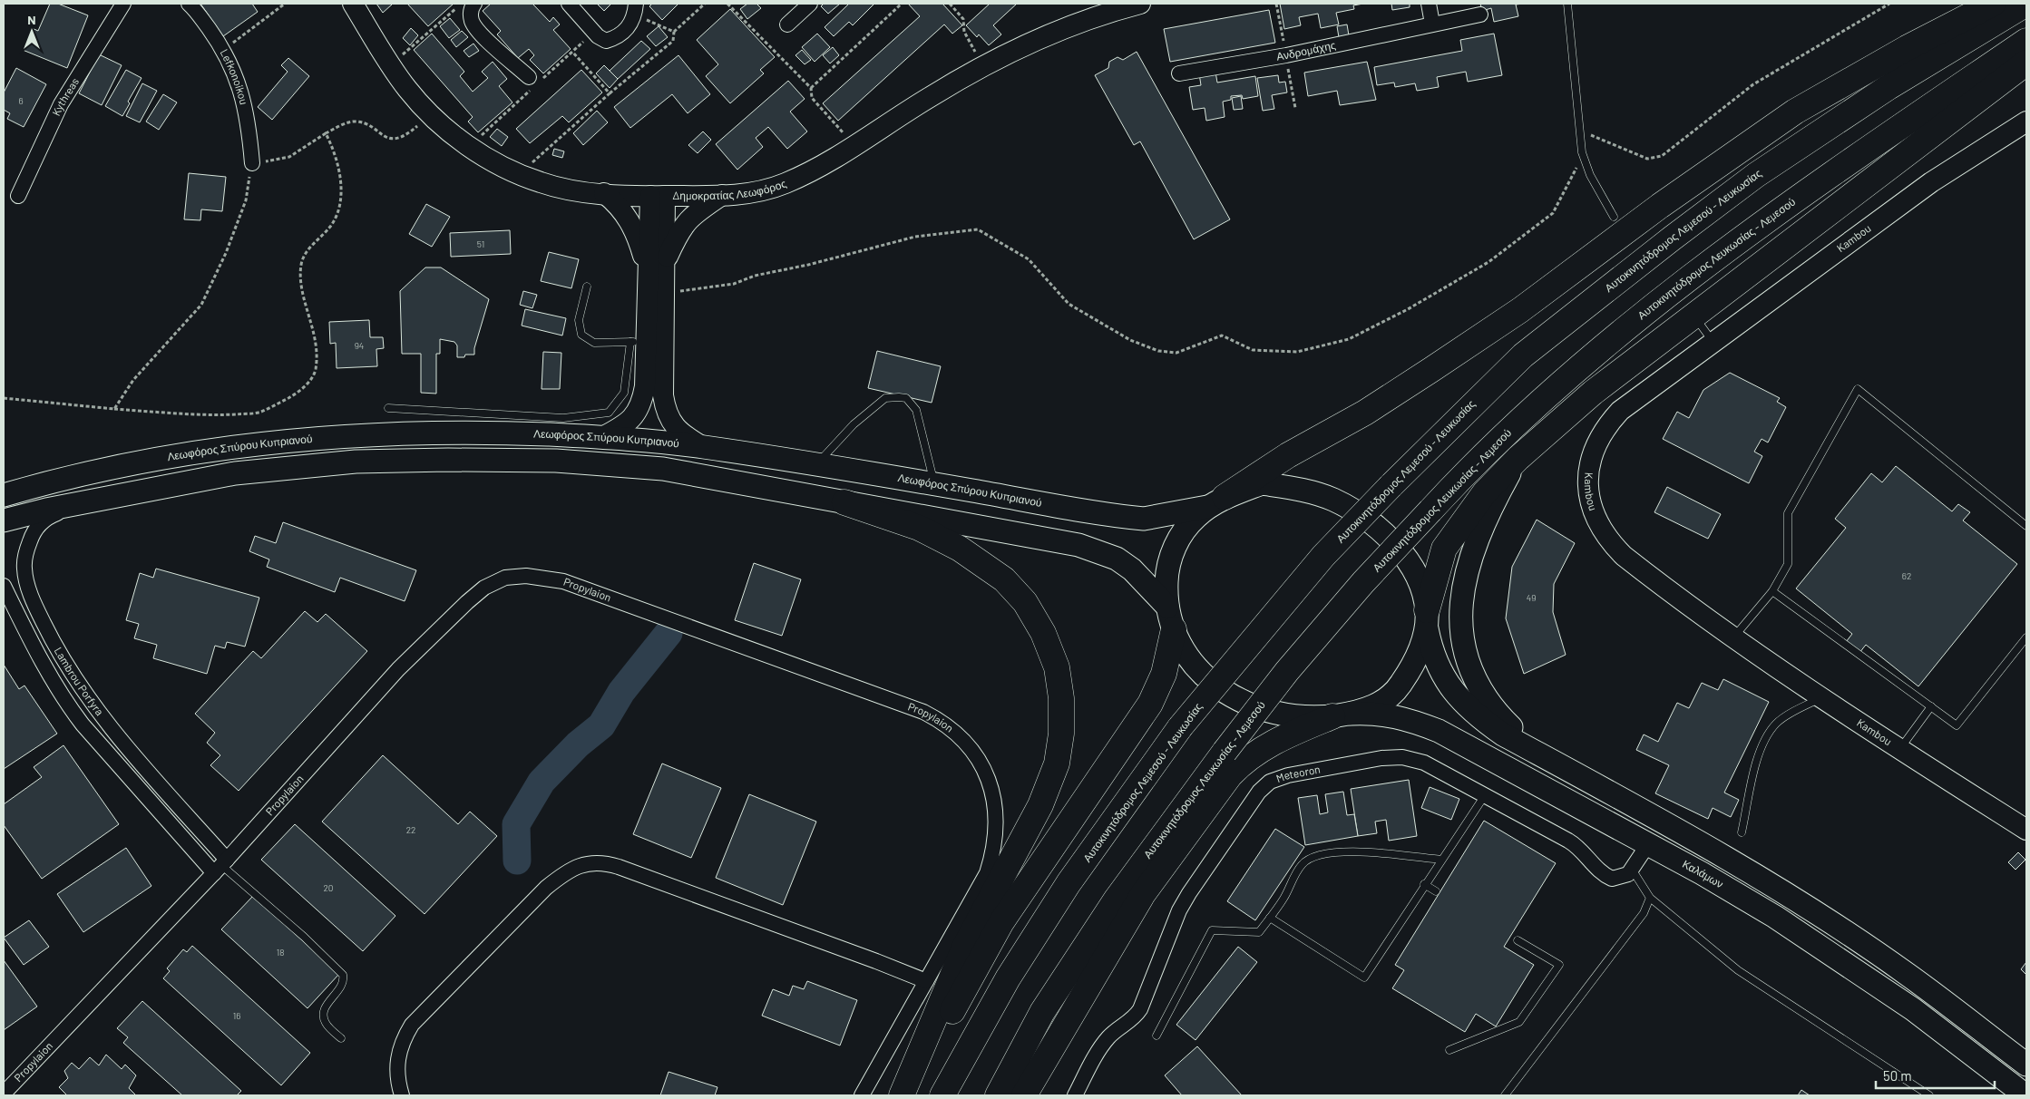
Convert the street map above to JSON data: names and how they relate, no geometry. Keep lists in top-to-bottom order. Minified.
{"streets":{"highway":["Αυτοκινητόδρομος Λεμεσού - Λευκωσίας","Αυτοκινητόδρομος Λευκωσίας - Λεμεσού"],"main road":["Λεωφόρος Σπύρου Κυπριανού","Καλάμων"],"street":["Ανδρομάχης","Lefkonoikou","Kythreas","Δημοκρατίας Λεωφόρος","Kambou","Propylaion","Lambrou Porfyra","Meteoron"]},"crossings":[["Propylaion","Lambrou Porfyra"]],"house_numbers":["6","51","94","62","49","22","20","18","16"],"scale_bar":"50 m","north":"top"}
